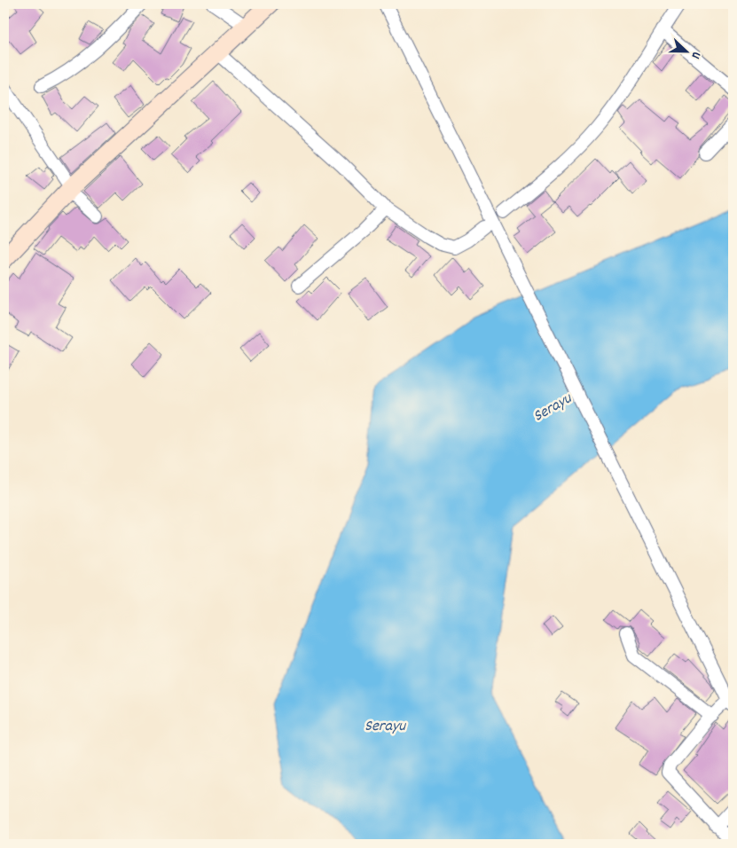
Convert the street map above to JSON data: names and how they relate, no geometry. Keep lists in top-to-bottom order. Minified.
{"water":["Serayu"],"north":"right"}
